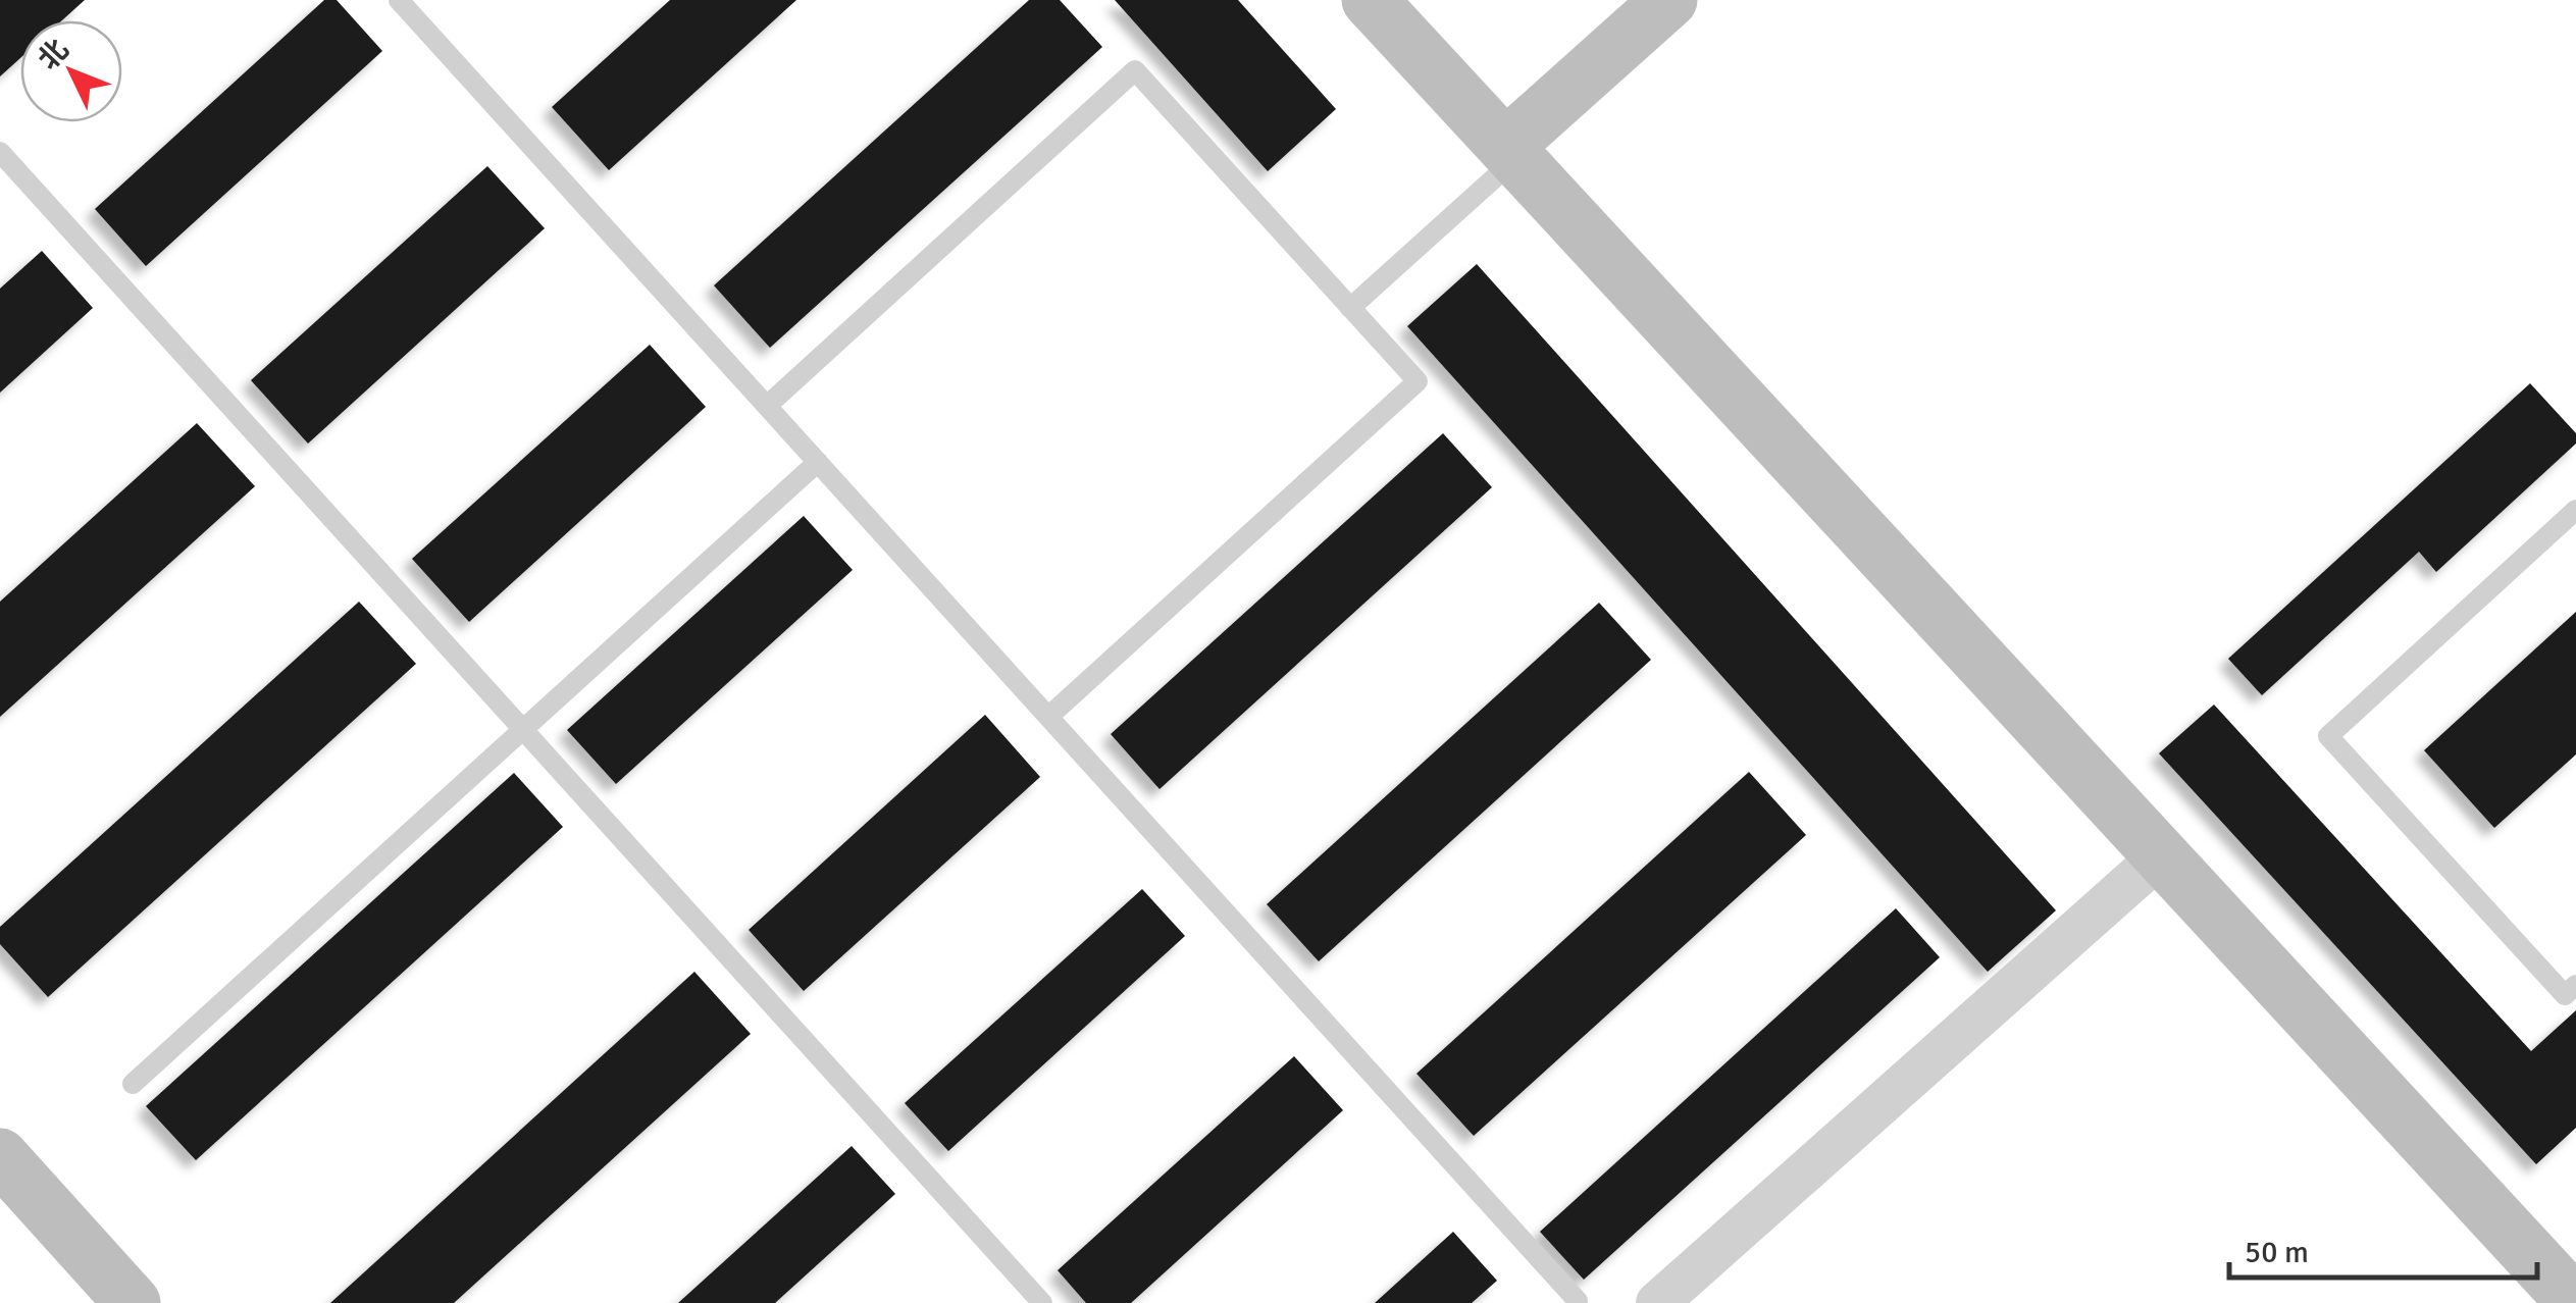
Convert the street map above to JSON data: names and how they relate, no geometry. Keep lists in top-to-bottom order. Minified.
{"scale_bar":"50 m","north":"top left"}
